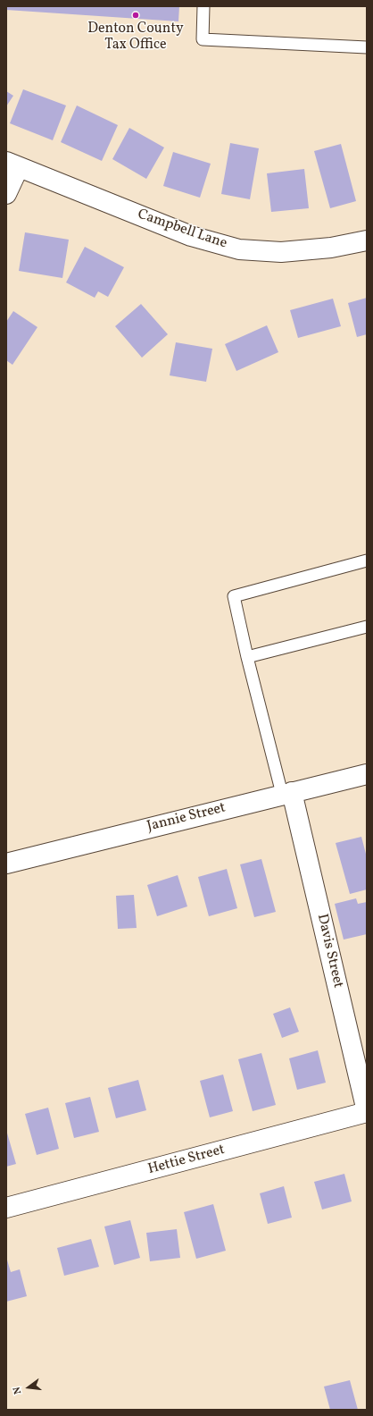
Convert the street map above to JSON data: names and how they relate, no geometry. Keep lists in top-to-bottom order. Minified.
{"streets":{"street":["Campbell Lane","Jannie Street","Davis Street","Hettie Street"]},"crossings":[["Jannie Street","Davis Street"],["Davis Street","Hettie Street"]],"places":["Denton County Tax Office"],"north":"left"}
